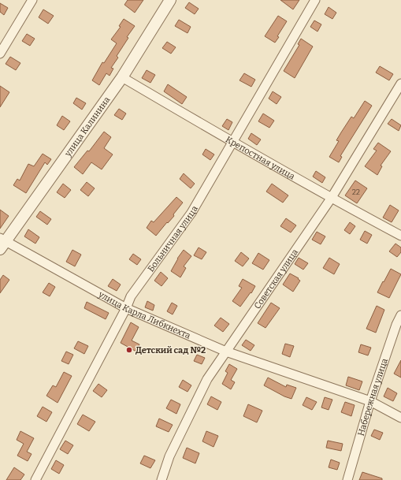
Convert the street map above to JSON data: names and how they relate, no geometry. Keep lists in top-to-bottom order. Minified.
{"streets":{"street":["улица Калинина","Крепостная улица","Больничная улица","Советская улица","улица Карла Либкнехта","Набережная улица"]},"crossings":[["улица Калинина","Крепостная улица"],["улица Калинина","улица Карла Либкнехта"],["Крепостная улица","Больничная улица"],["Крепостная улица","Советская улица"],["Больничная улица","улица Карла Либкнехта"],["Советская улица","улица Карла Либкнехта"],["улица Карла Либкнехта","Набережная улица"]],"places":["Детский сад №2"],"house_numbers":["22"]}
